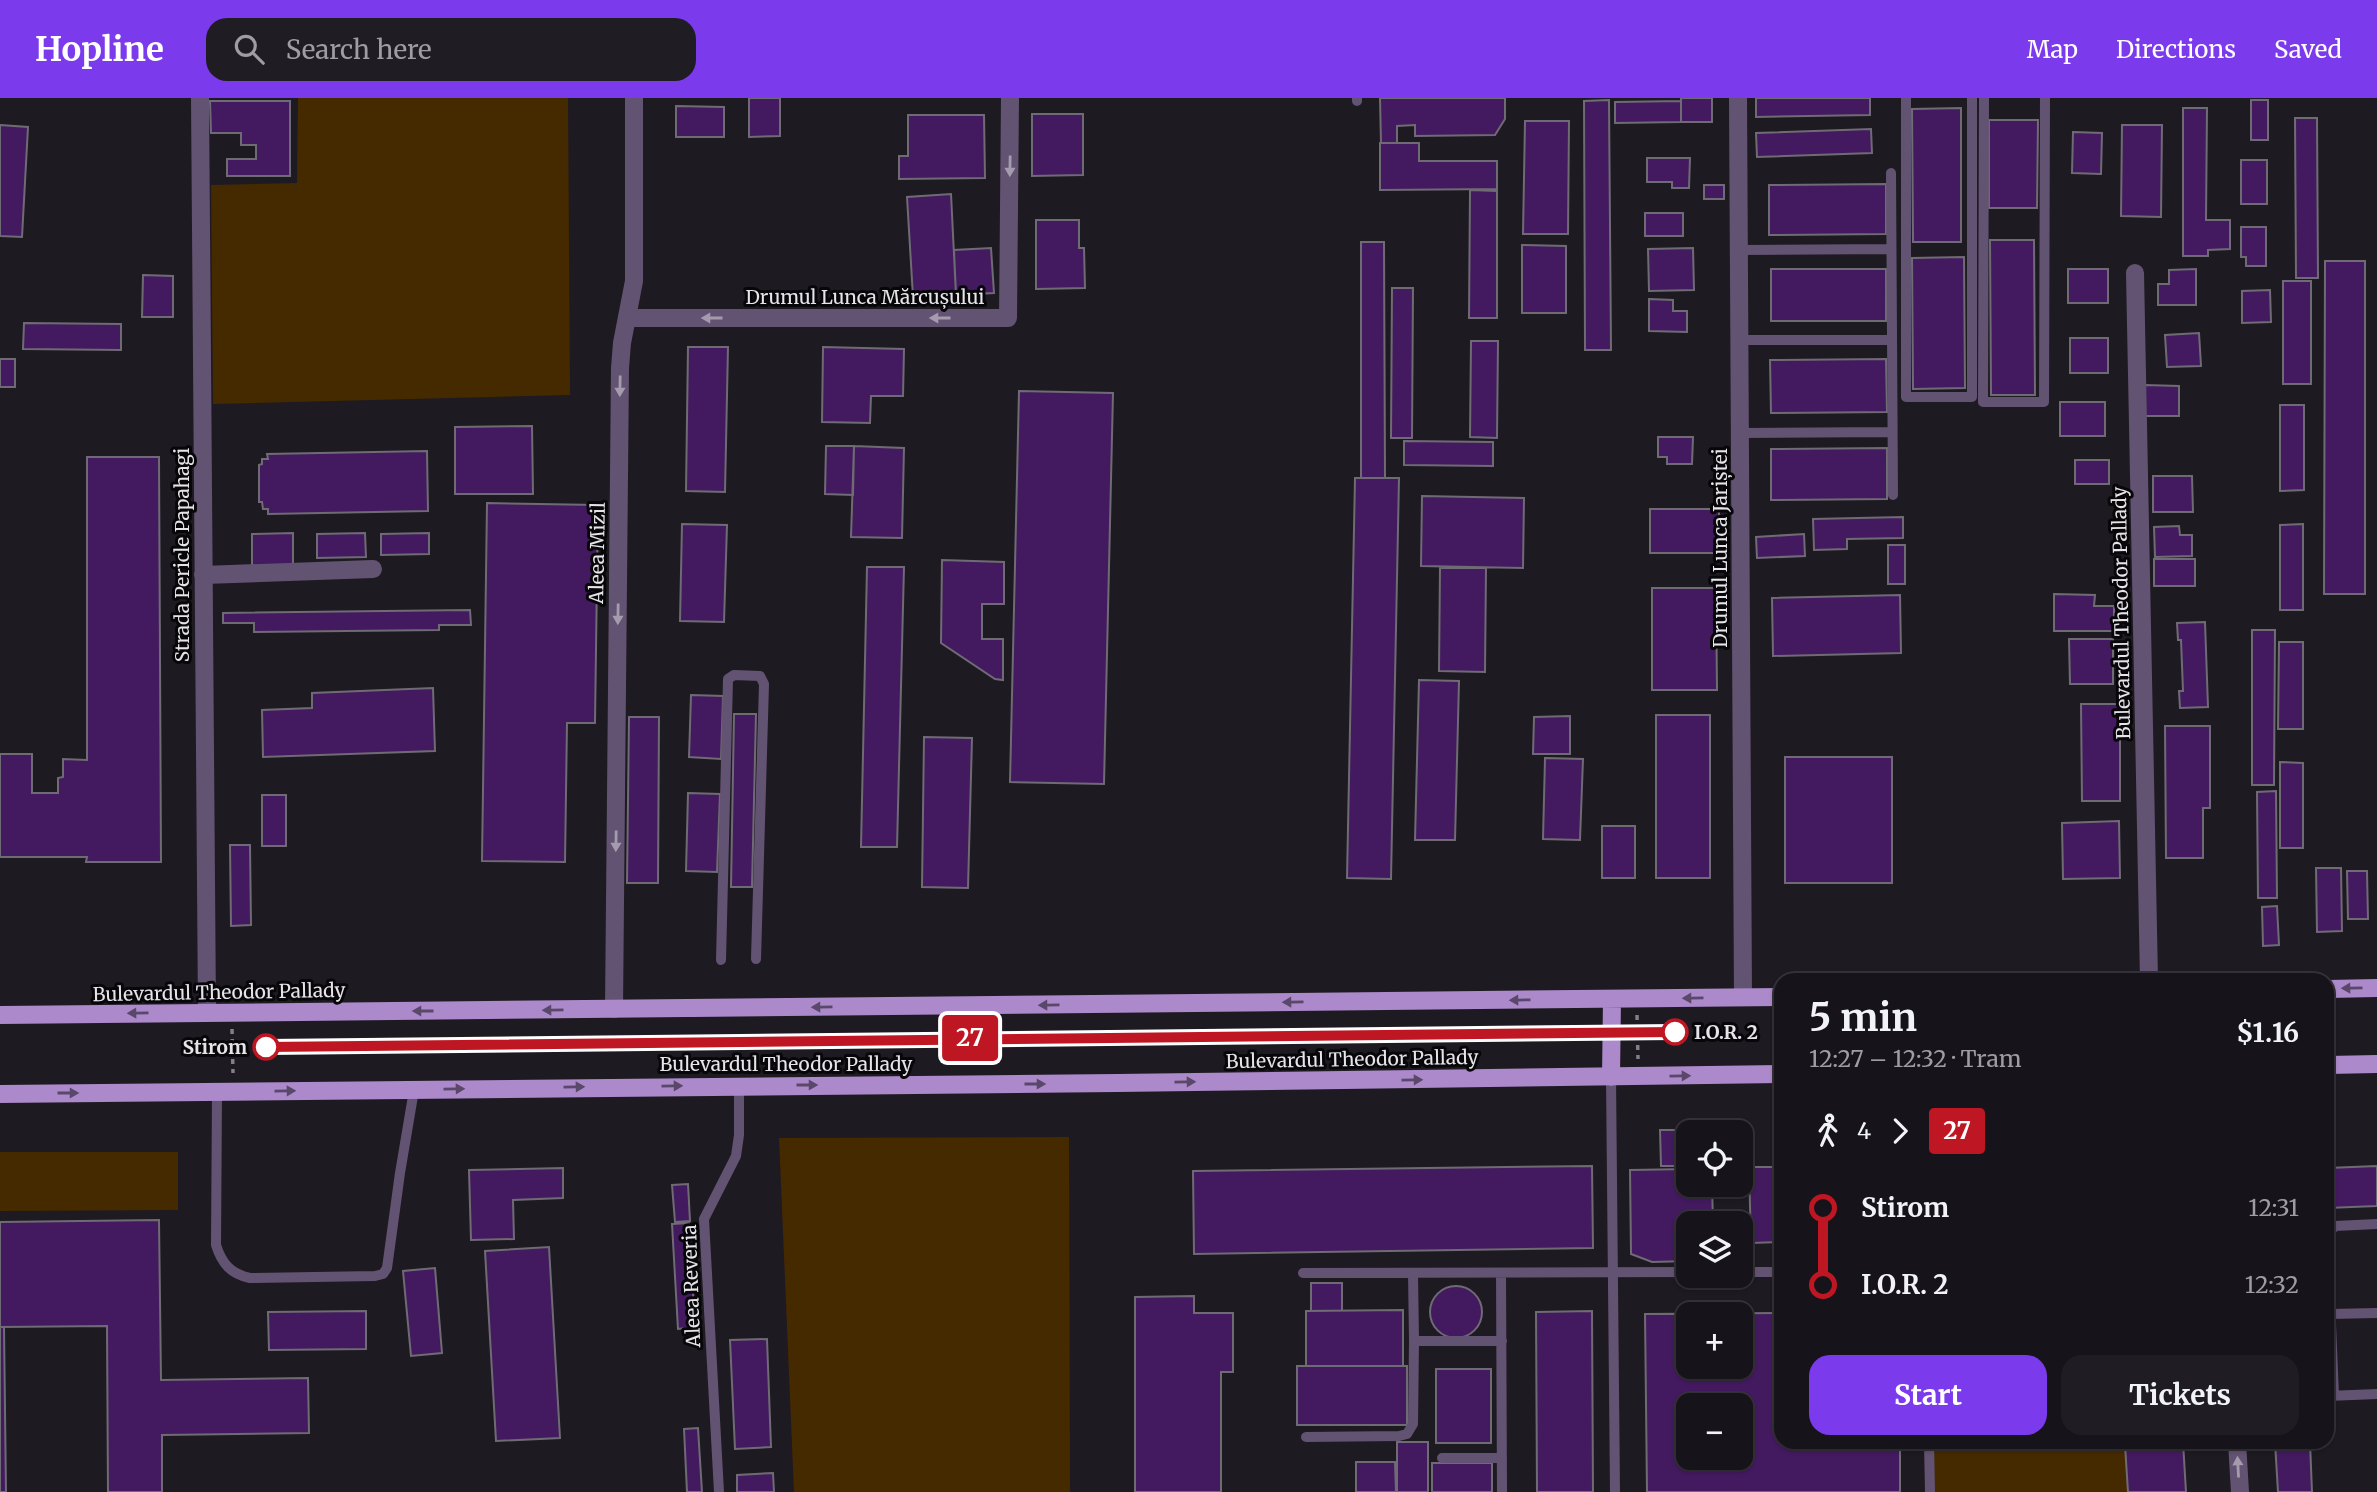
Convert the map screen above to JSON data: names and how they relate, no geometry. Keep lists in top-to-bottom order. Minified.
{"streets":{"main road":["Bulevardul Theodor Pallady"],"street":["Drumul Lunca Mărcușului","Drumul Lunca Jariștei","Aleea Mizil","Strada Pericle Papahagi"],"lane":["Aleea Reveria"]},"crossings":[["Drumul Lunca Mărcușului","Aleea Mizil"],["Drumul Lunca Jariștei","Bulevardul Theodor Pallady"],["Aleea Mizil","Bulevardul Theodor Pallady"],["Strada Pericle Papahagi","Bulevardul Theodor Pallady"],["Bulevardul Theodor Pallady","Aleea Reveria"]],"one_way":["Aleea Mizil"],"places":["I.O.R. 2","Stirom"],"lines":["tram line 27"],"page":{"header":"Hopline","search":"Search here","nav":["Map","Directions","Saved"],"on_map":"27","heading":["5 min","12:27 – 12:32 · Tram","$1.16"],"legs":["4","27"],"map_buttons":["+","−"],"list":[{"name":"Stirom","value":"12:31"},{"name":"I.O.R. 2","value":"12:32"}],"buttons":["Start","Tickets"]}}
